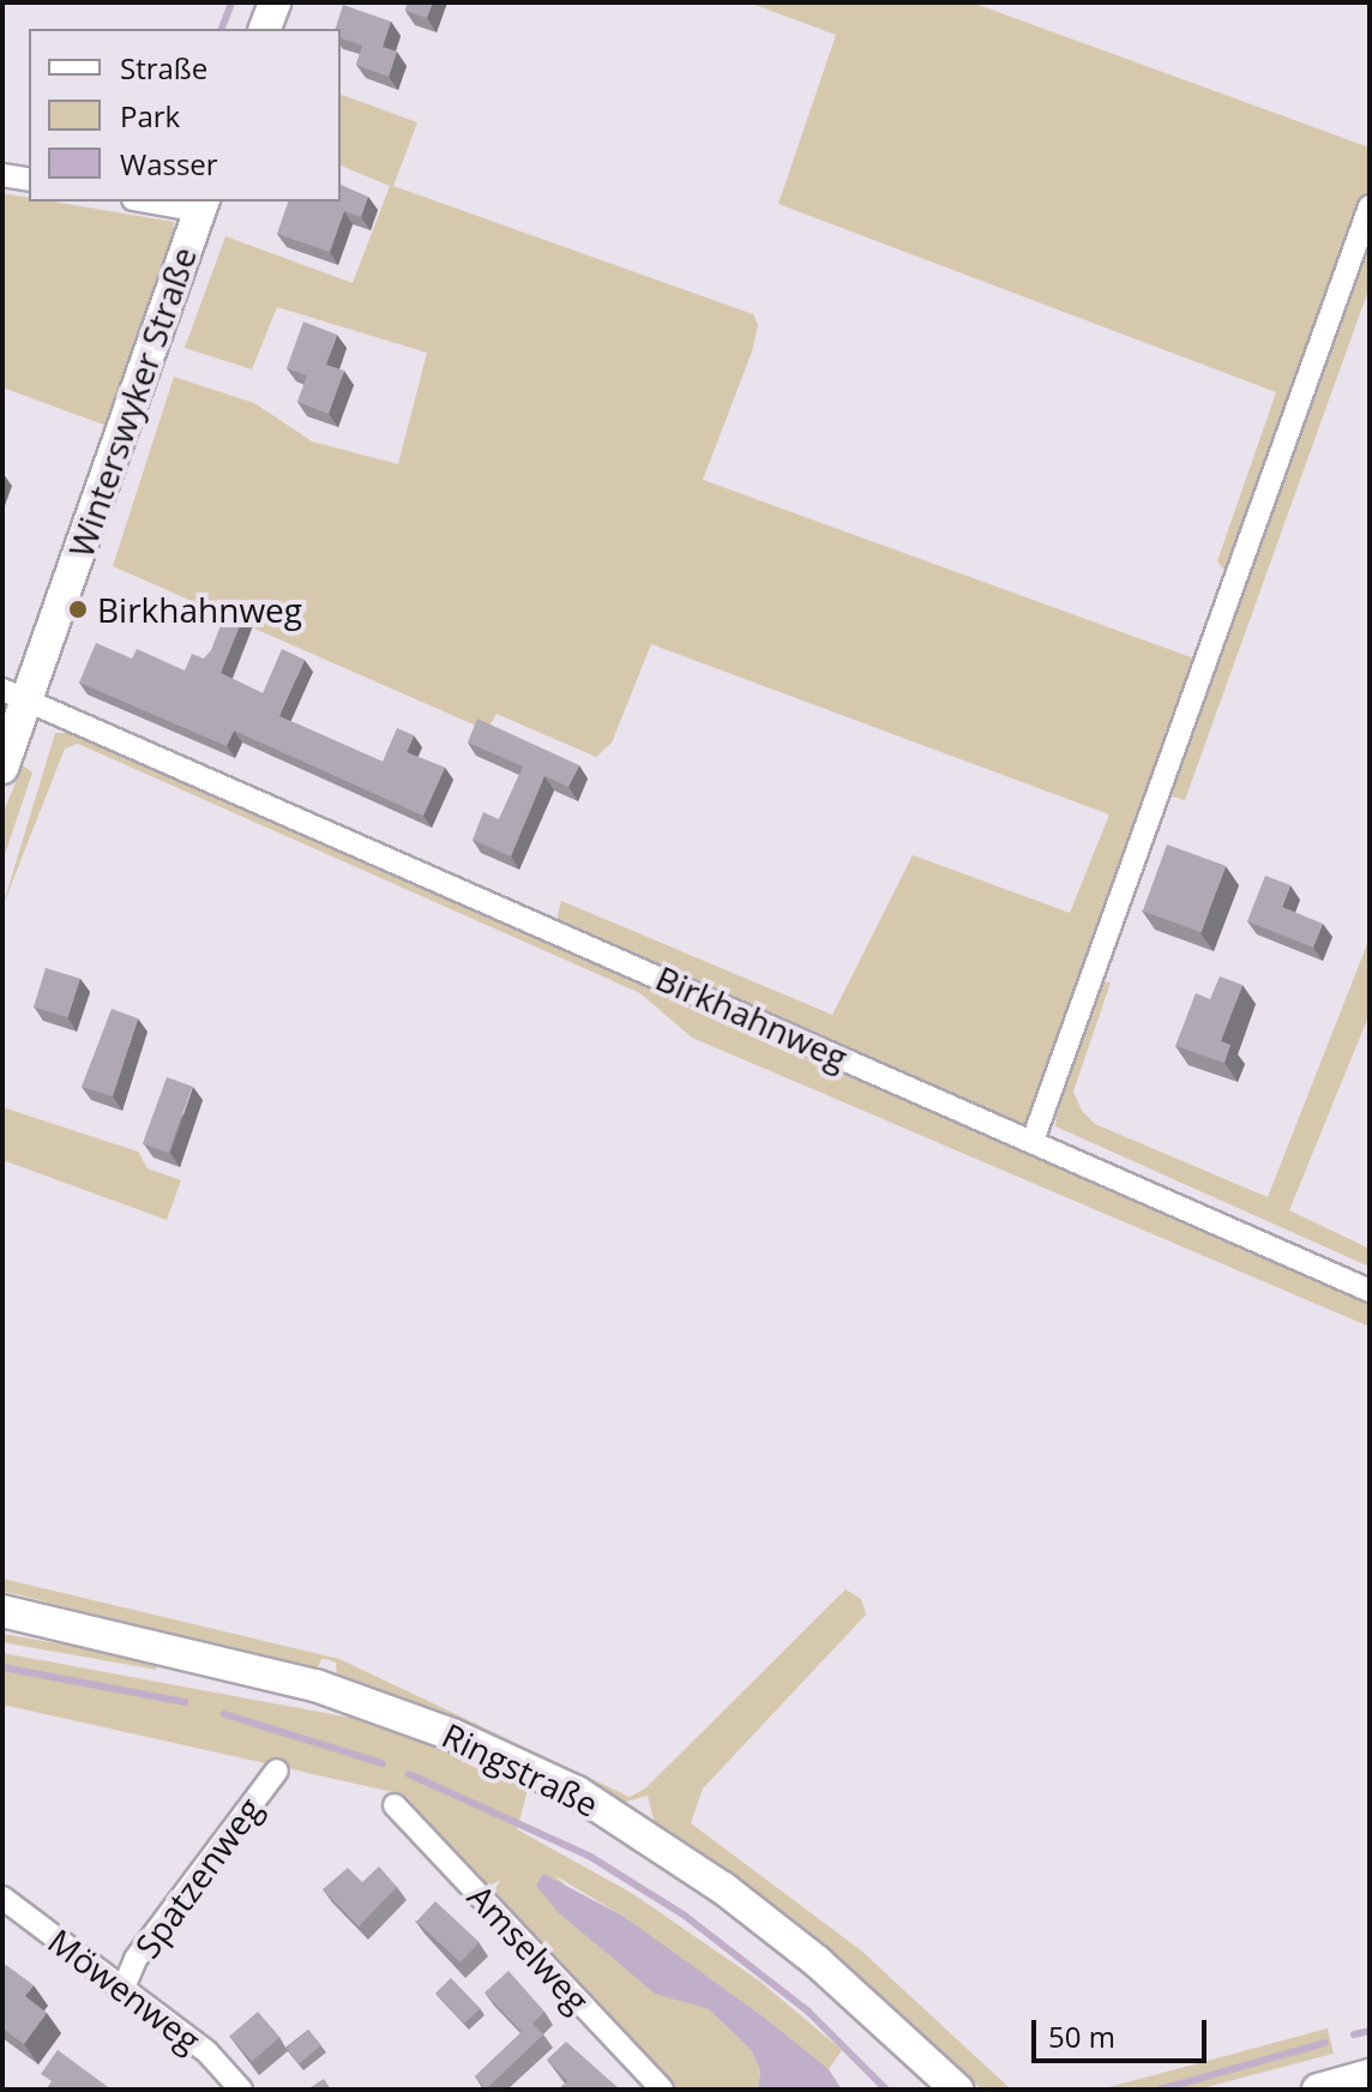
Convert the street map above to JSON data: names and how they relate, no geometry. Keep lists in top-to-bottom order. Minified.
{"streets":{"main road":["Winterswyker Straße","Ringstraße"],"street":["Birkhahnweg","Spatzenweg","Amselweg","Möwenweg"]},"crossings":[["Winterswyker Straße","Birkhahnweg"],["Spatzenweg","Möwenweg"]],"places":["Birkhahnweg"],"legend":["Straße","Park","Wasser"],"scale_bar":"50 m"}
